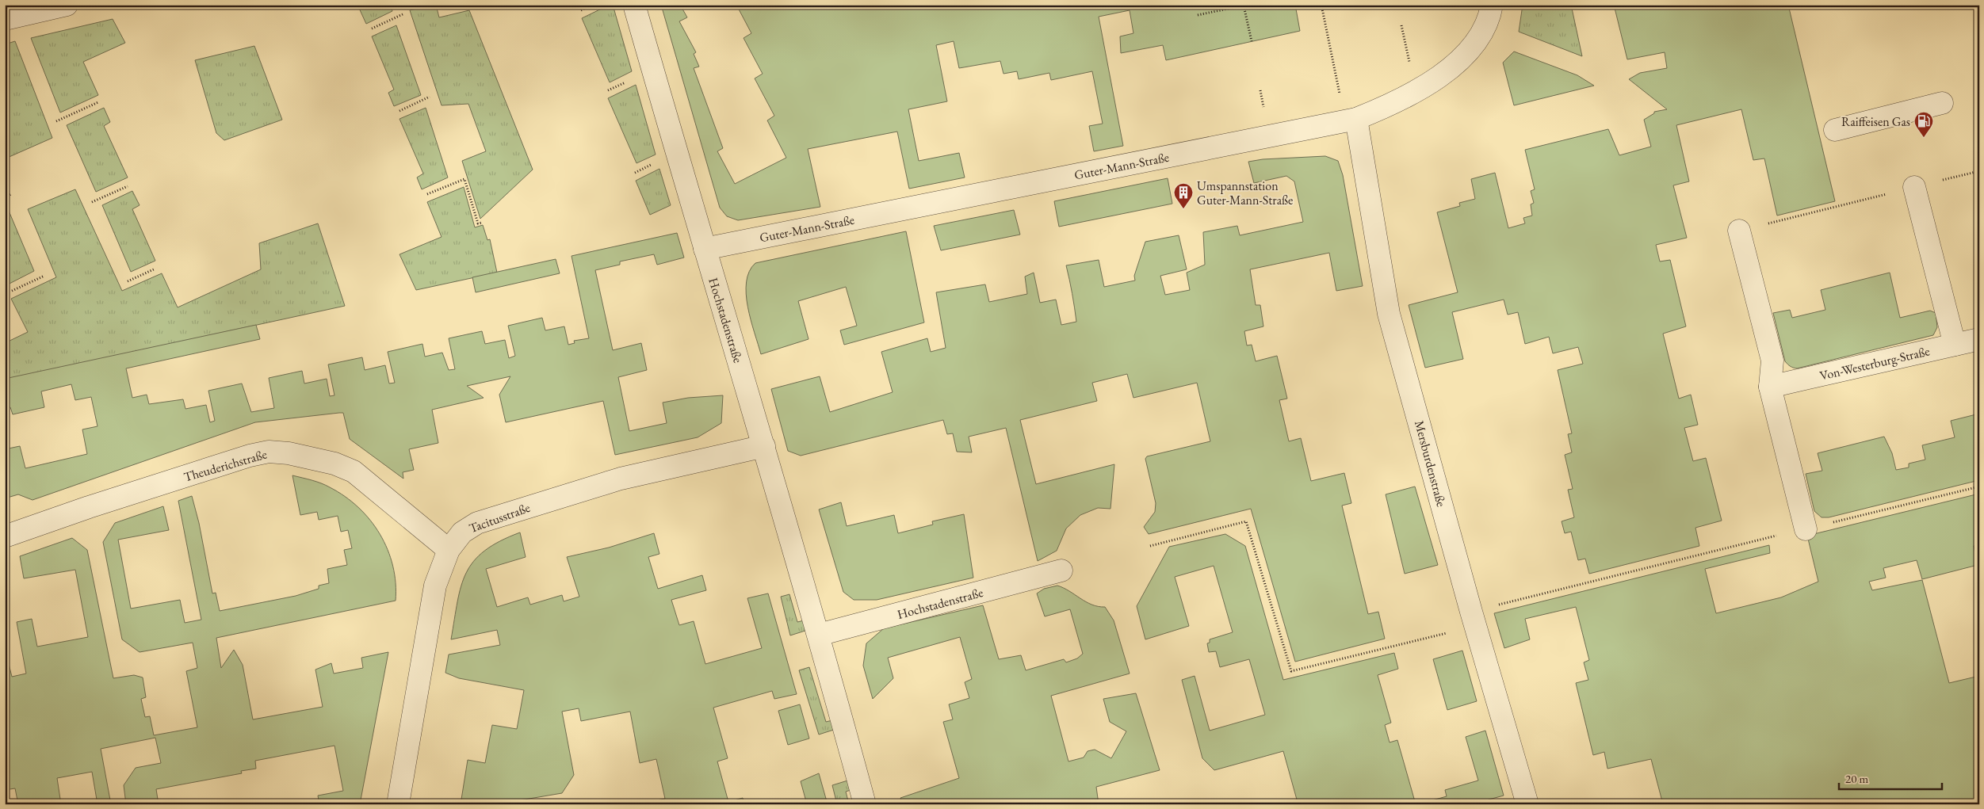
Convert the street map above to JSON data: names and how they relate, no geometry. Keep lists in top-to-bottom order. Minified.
{"streets":{"street":["Guter-Mann-Straße","Hochstadenstraße","Von-Westerburg-Straße","Mersburdenstraße","Theuderichstraße","Tacitusstraße"]},"crossings":[["Guter-Mann-Straße","Hochstadenstraße"],["Guter-Mann-Straße","Mersburdenstraße"],["Hochstadenstraße","Tacitusstraße"],["Theuderichstraße","Tacitusstraße"]],"places":{"fuel station":["Raiffeisen Gas"],"building":["Umspannstation Guter-Mann-Straße"]},"scale_bar":"20 m"}
